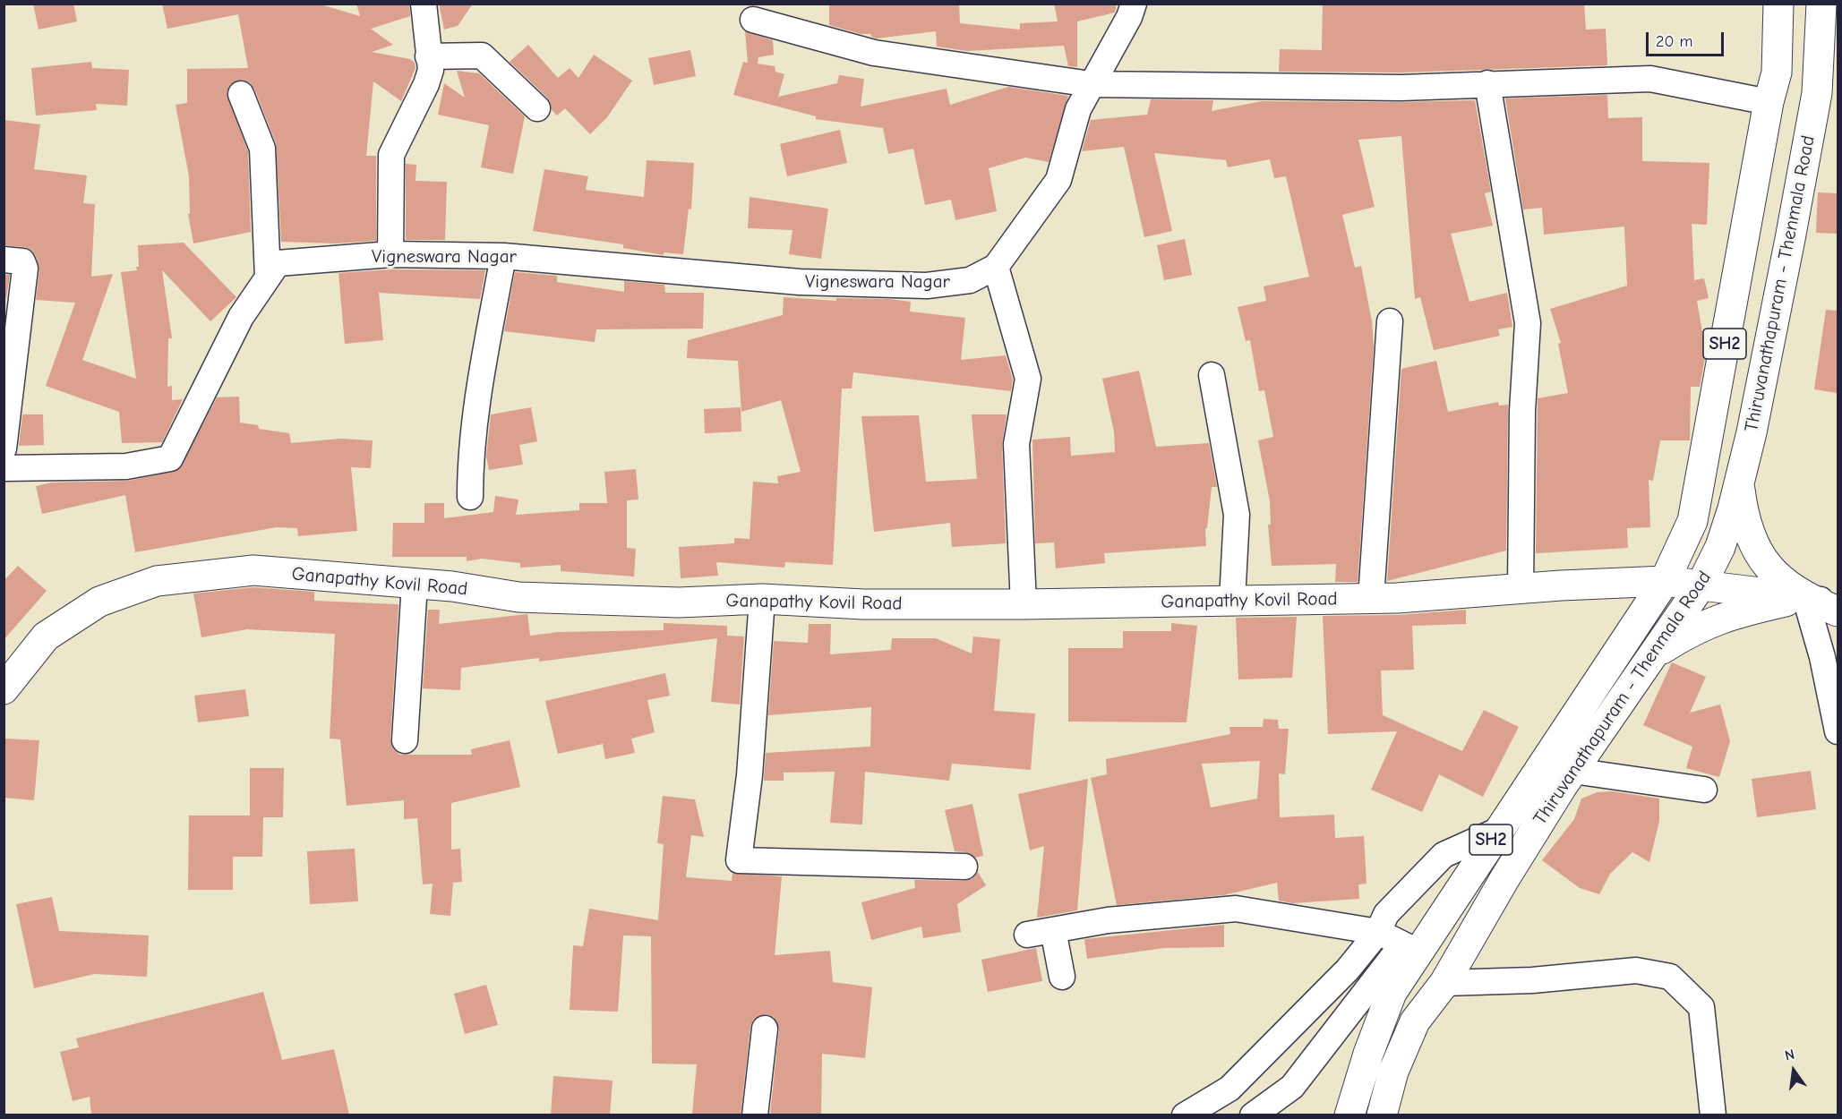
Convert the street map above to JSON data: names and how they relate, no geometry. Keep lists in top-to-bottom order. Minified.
{"streets":{"main road":["Thiruvanathapuram - Thenmala Road","SH2","Ganapathy Kovil Road"],"street":["Vigneswara Nagar"]},"crossings":[["Thiruvanathapuram - Thenmala Road","Ganapathy Kovil Road"]],"scale_bar":"20 m","north":"top"}
